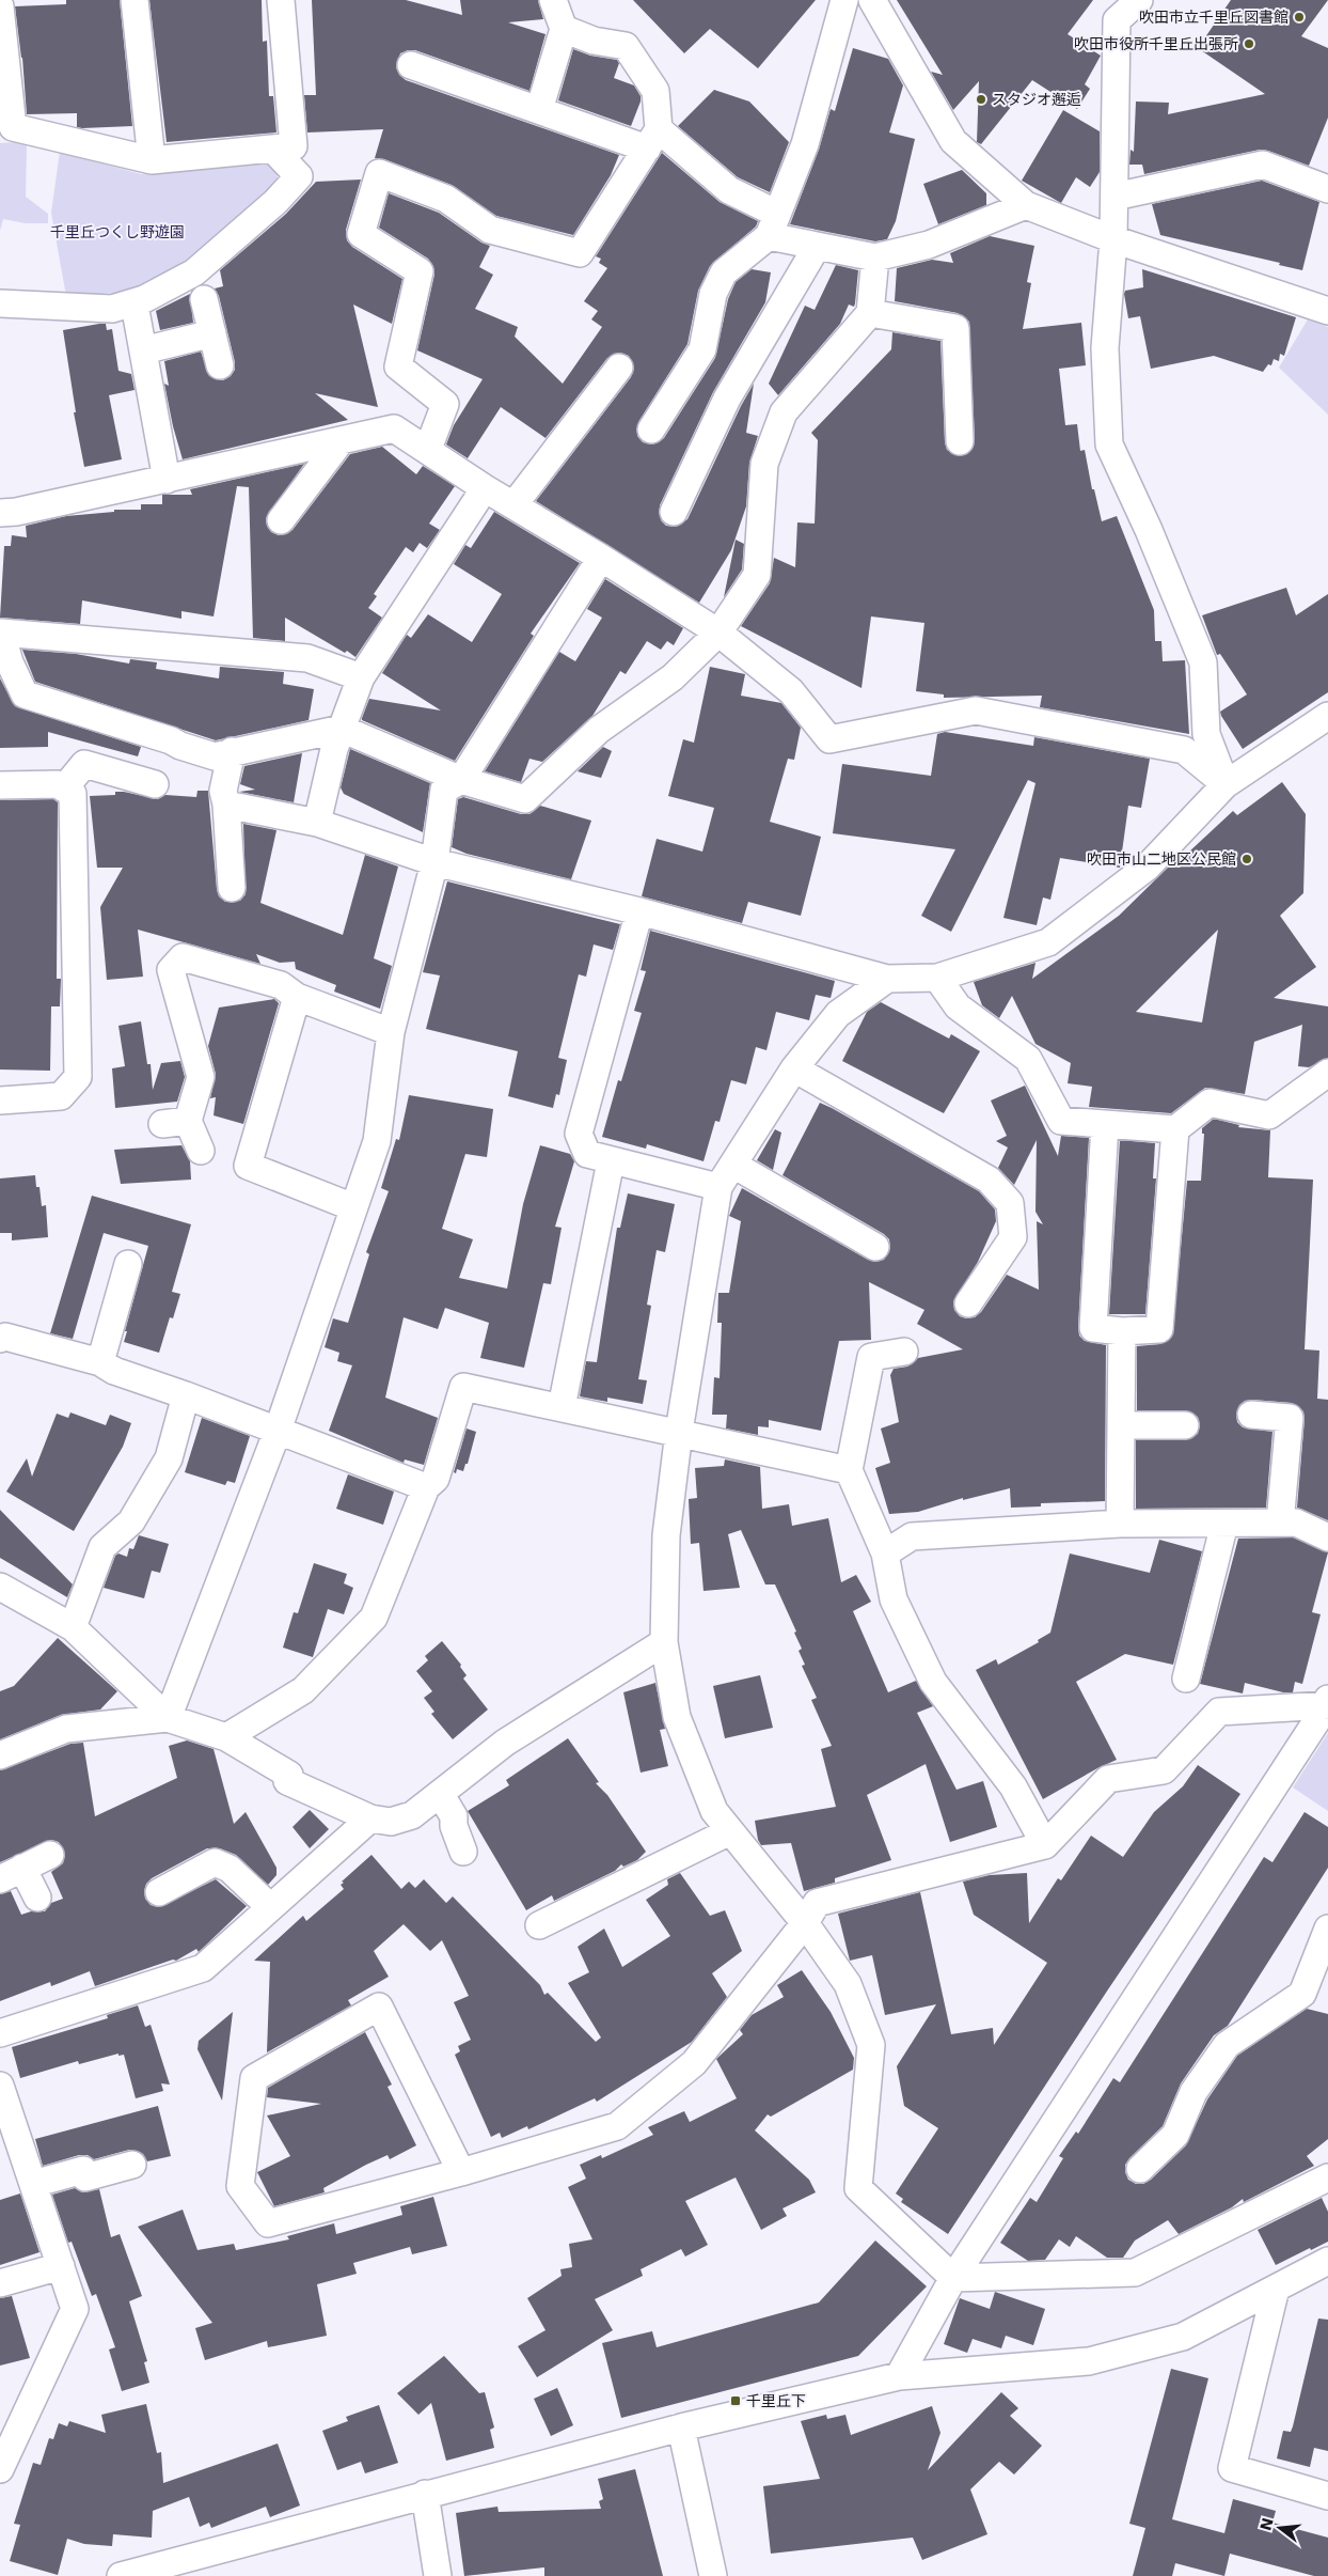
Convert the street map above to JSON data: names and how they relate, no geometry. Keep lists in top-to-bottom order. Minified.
{"parks":["千里丘つくし野遊園"],"places":{"other":["吹田市立千里丘図書館","吹田市役所千里丘出張所","スタジオ邂逅","吹田市山二地区公民館"],"transit":["千里丘下"]},"north":"left"}
